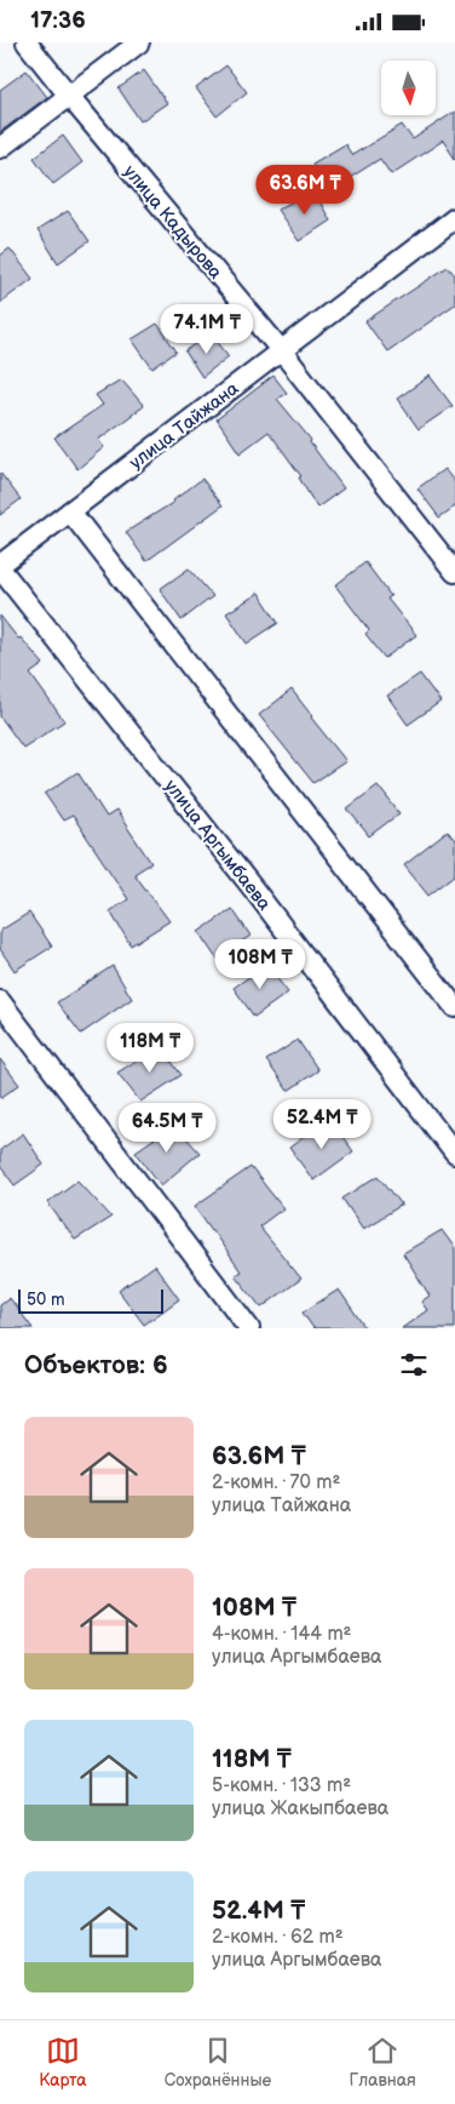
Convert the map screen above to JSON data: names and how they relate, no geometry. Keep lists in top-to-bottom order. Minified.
{"streets":{"street":["улица Кадырова","улица Тайжана","улица Аргымбаева"]},"crossings":[["улица Кадырова","улица Тайжана"],["улица Тайжана","улица Аргымбаева"]],"scale_bar":"50 m","north":"bottom","page":{"status":"17:36","price":["63.6M ₸","74.1M ₸","108M ₸","118M ₸","52.4M ₸","64.5M ₸"],"scale":"50 m","heading":"Объектов: 6","list":[{"name":"63.6M ₸","note":"2-комн. · 70 m² · улица Тайжана"},{"name":"108M ₸","note":"4-комн. · 144 m² · улица Аргымбаева"},{"name":"118M ₸","note":"5-комн. · 133 m² · улица Жакыпбаева"},{"name":"52.4M ₸","note":"2-комн. · 62 m² · улица Аргымбаева"}],"tabs":["Карта","Сохранённые","Главная"]}}
